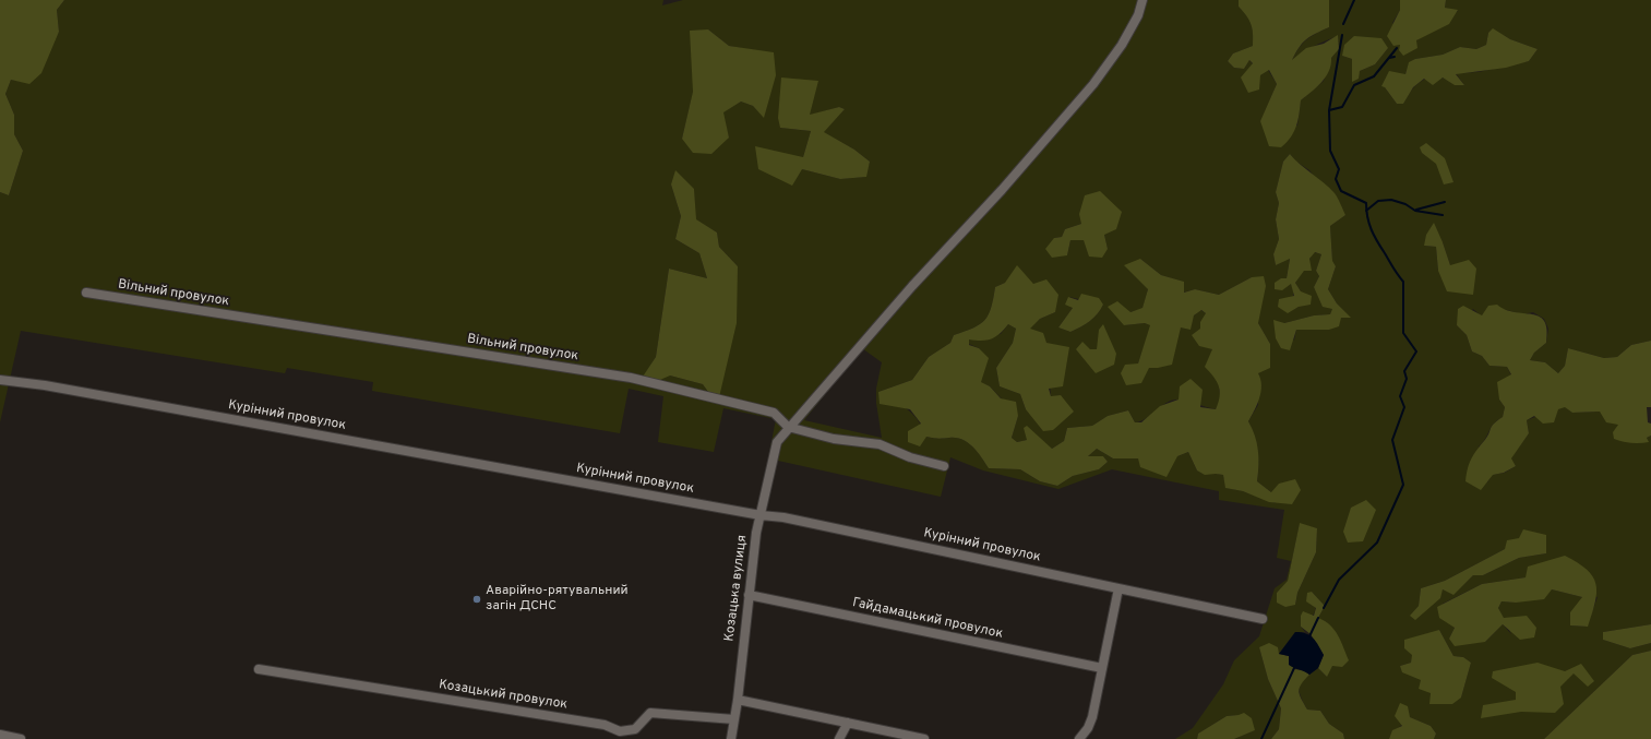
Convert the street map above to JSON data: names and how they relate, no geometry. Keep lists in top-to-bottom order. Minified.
{"streets":{"street":["Вільний провулок","Курінний провулок","Козацька вулиця","Гайдамацький провулок","Козацький провулок"]},"crossings":[["Вільний провулок","Козацька вулиця"],["Курінний провулок","Козацька вулиця"],["Козацька вулиця","Гайдамацький провулок"],["Козацька вулиця","Козацький провулок"]],"places":["Аварійно-рятувальний загін ДСНС"]}
